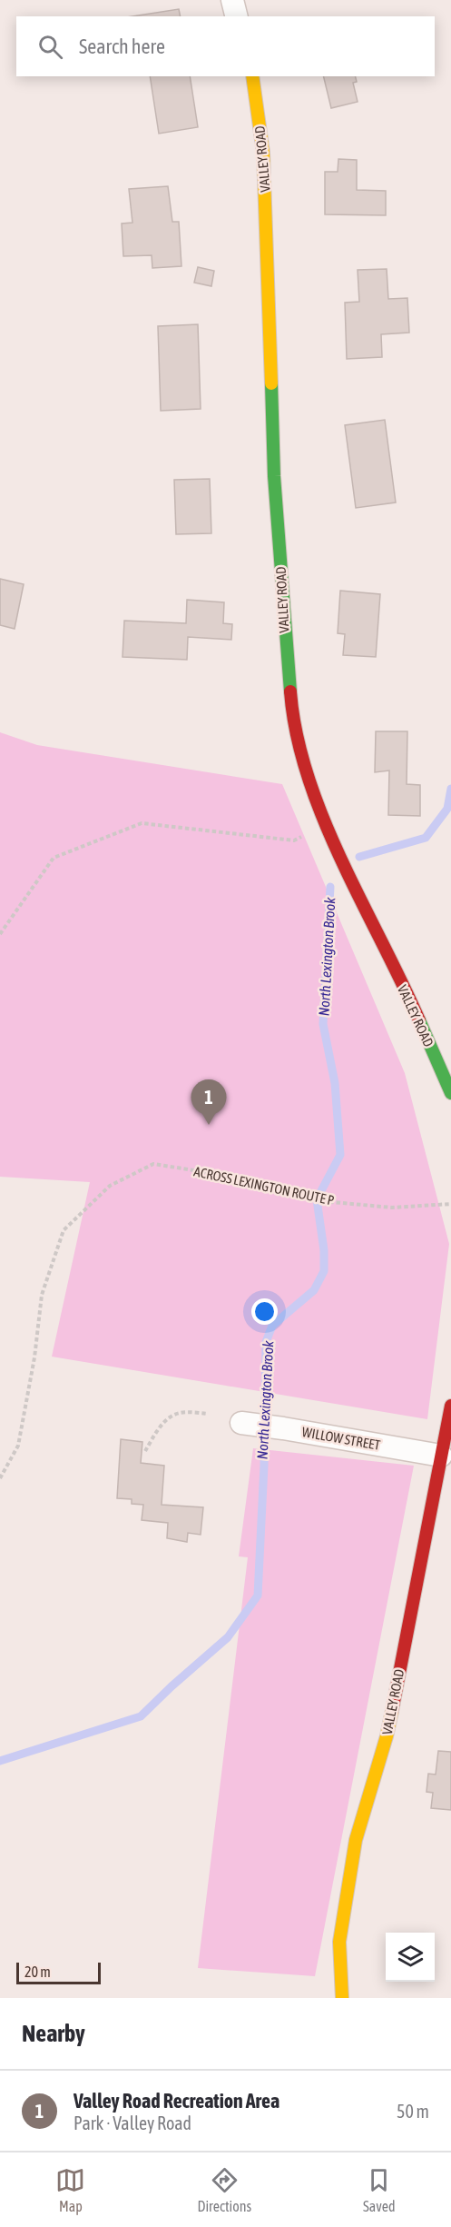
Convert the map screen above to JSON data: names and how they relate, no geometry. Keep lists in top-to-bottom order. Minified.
{"streets":{"street":["VALLEY ROAD","WILLOW STREET"],"path":["ACROSS LEXINGTON ROUTE P"]},"crossings":[["VALLEY ROAD","WILLOW STREET"]],"water":["North Lexington Brook"],"scale_bar":"20 m","page":{"search":"Search here","pins":"1","scale":"20 m","heading":"Nearby","list":[{"mark":"1","name":"Valley Road Recreation Area","note":"Park · Valley Road","value":"50 m"}],"nav":["Map","Directions","Saved"]}}
